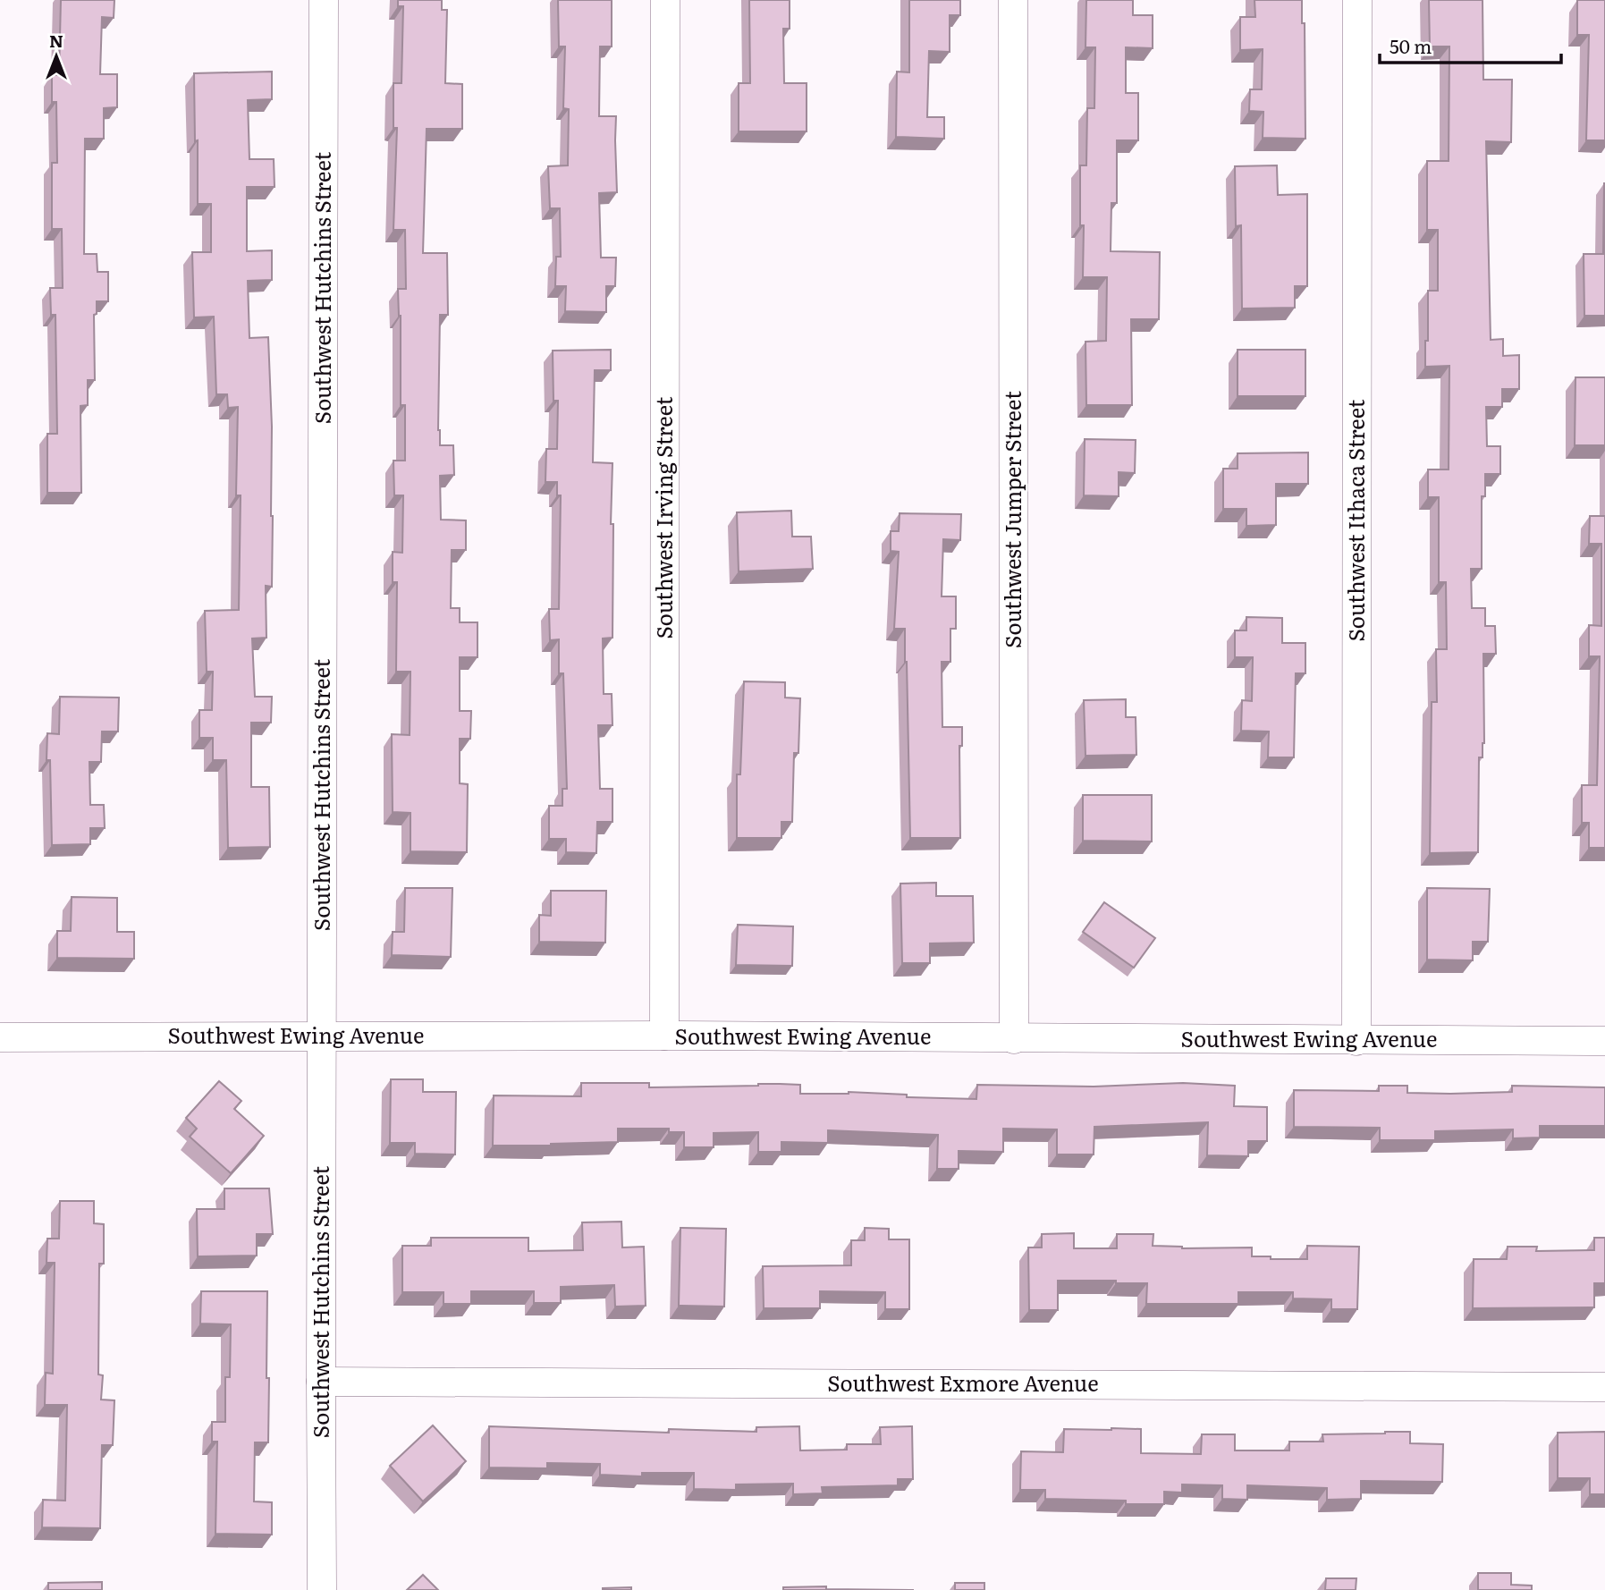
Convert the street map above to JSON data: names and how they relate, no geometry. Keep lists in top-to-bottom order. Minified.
{"streets":{"street":["Southwest Hutchins Street","Southwest Irving Street","Southwest Jumper Street","Southwest Ithaca Street","Southwest Ewing Avenue","Southwest Exmore Avenue"]},"crossings":[["Southwest Hutchins Street","Southwest Ewing Avenue"],["Southwest Hutchins Street","Southwest Exmore Avenue"],["Southwest Irving Street","Southwest Ewing Avenue"],["Southwest Jumper Street","Southwest Ewing Avenue"],["Southwest Ithaca Street","Southwest Ewing Avenue"]],"scale_bar":"50 m","north":"top"}
